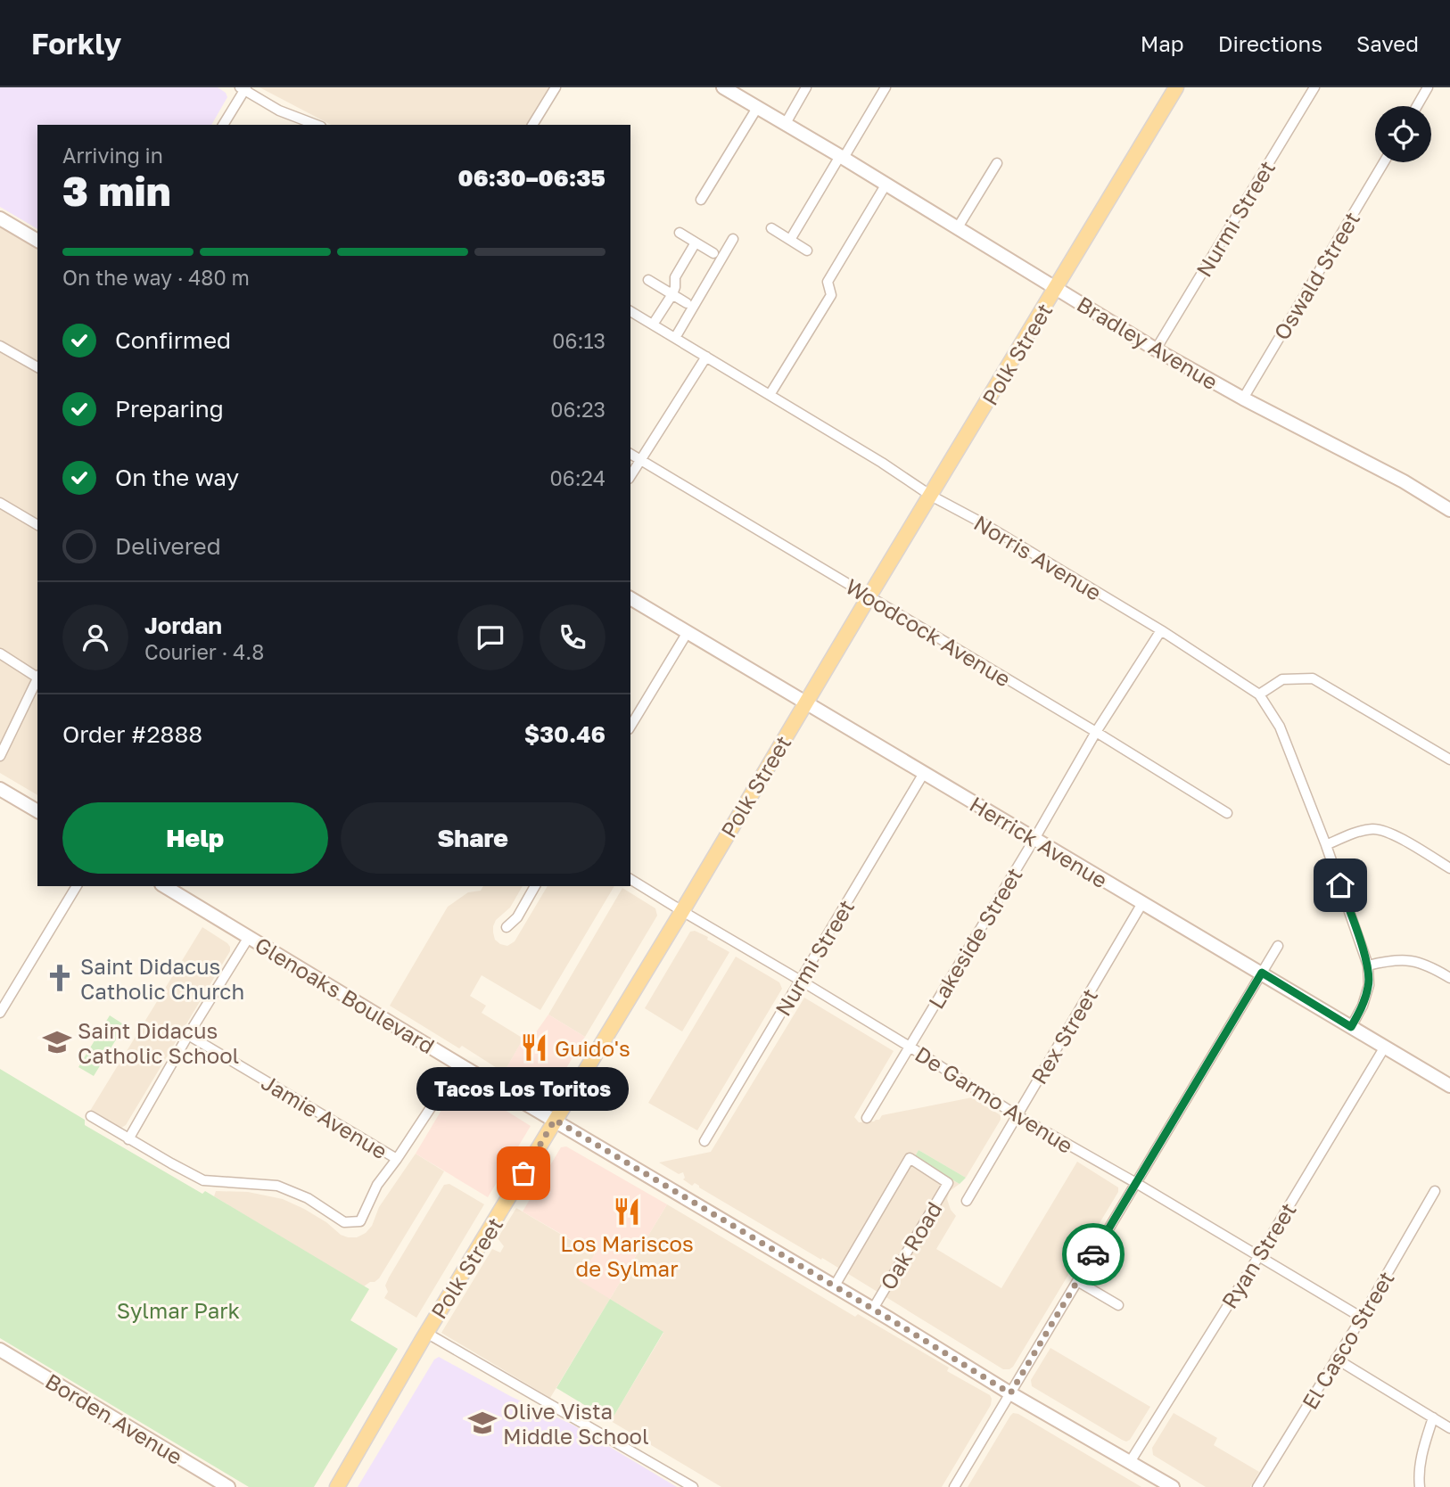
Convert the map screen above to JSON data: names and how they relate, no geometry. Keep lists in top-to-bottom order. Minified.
{"streets":{"main road":["Polk Street"],"street":["Nurmi Street","Oswald Street","Bradley Avenue","Norris Avenue","Woodcock Avenue","Herrick Avenue","Lakeside Street","Glenoaks Boulevard","Rex Street","De Garmo Avenue","Jamie Avenue","Oak Road","Ryan Street","El Casco Street","Borden Avenue"]},"crossings":[["Nurmi Street","Bradley Avenue"],["Nurmi Street","Herrick Avenue"],["Nurmi Street","De Garmo Avenue"],["Oswald Street","Bradley Avenue"],["Bradley Avenue","Polk Street"],["Polk Street","Norris Avenue"],["Polk Street","Woodcock Avenue"],["Polk Street","Herrick Avenue"],["Polk Street","Glenoaks Boulevard"],["Polk Street","De Garmo Avenue"],["Norris Avenue","Lakeside Street"],["Woodcock Avenue","Lakeside Street"],["Herrick Avenue","Lakeside Street"],["Herrick Avenue","Rex Street"],["Herrick Avenue","Ryan Street"],["Lakeside Street","De Garmo Avenue"],["Glenoaks Boulevard","Oak Road"],["Glenoaks Boulevard","Ryan Street"],["Rex Street","De Garmo Avenue"],["De Garmo Avenue","Ryan Street"],["De Garmo Avenue","El Casco Street"]],"parks":["Sylmar Park"],"places":{"church":["Saint Didacus Catholic Church"],"school or university":["Saint Didacus Catholic School","Olive Vista Middle School"],"restaurant":["Guido's","Los Mariscos de Sylmar"],"other":["Tacos Los Toritos"]},"page":{"header":"Forkly","nav":["Map","Directions","Saved"],"heading":["3 min","Arriving in","06:30–06:35"],"panel":["Jordan","Courier · 4.8","Order #2888","$30.46"],"bar":"On the way · 480 m","list":[["Confirmed","06:13"],["Preparing","06:23"],["On the way","06:24"],"Delivered"],"buttons":["Help","Share"],"bubble":"Tacos Los Toritos"}}
